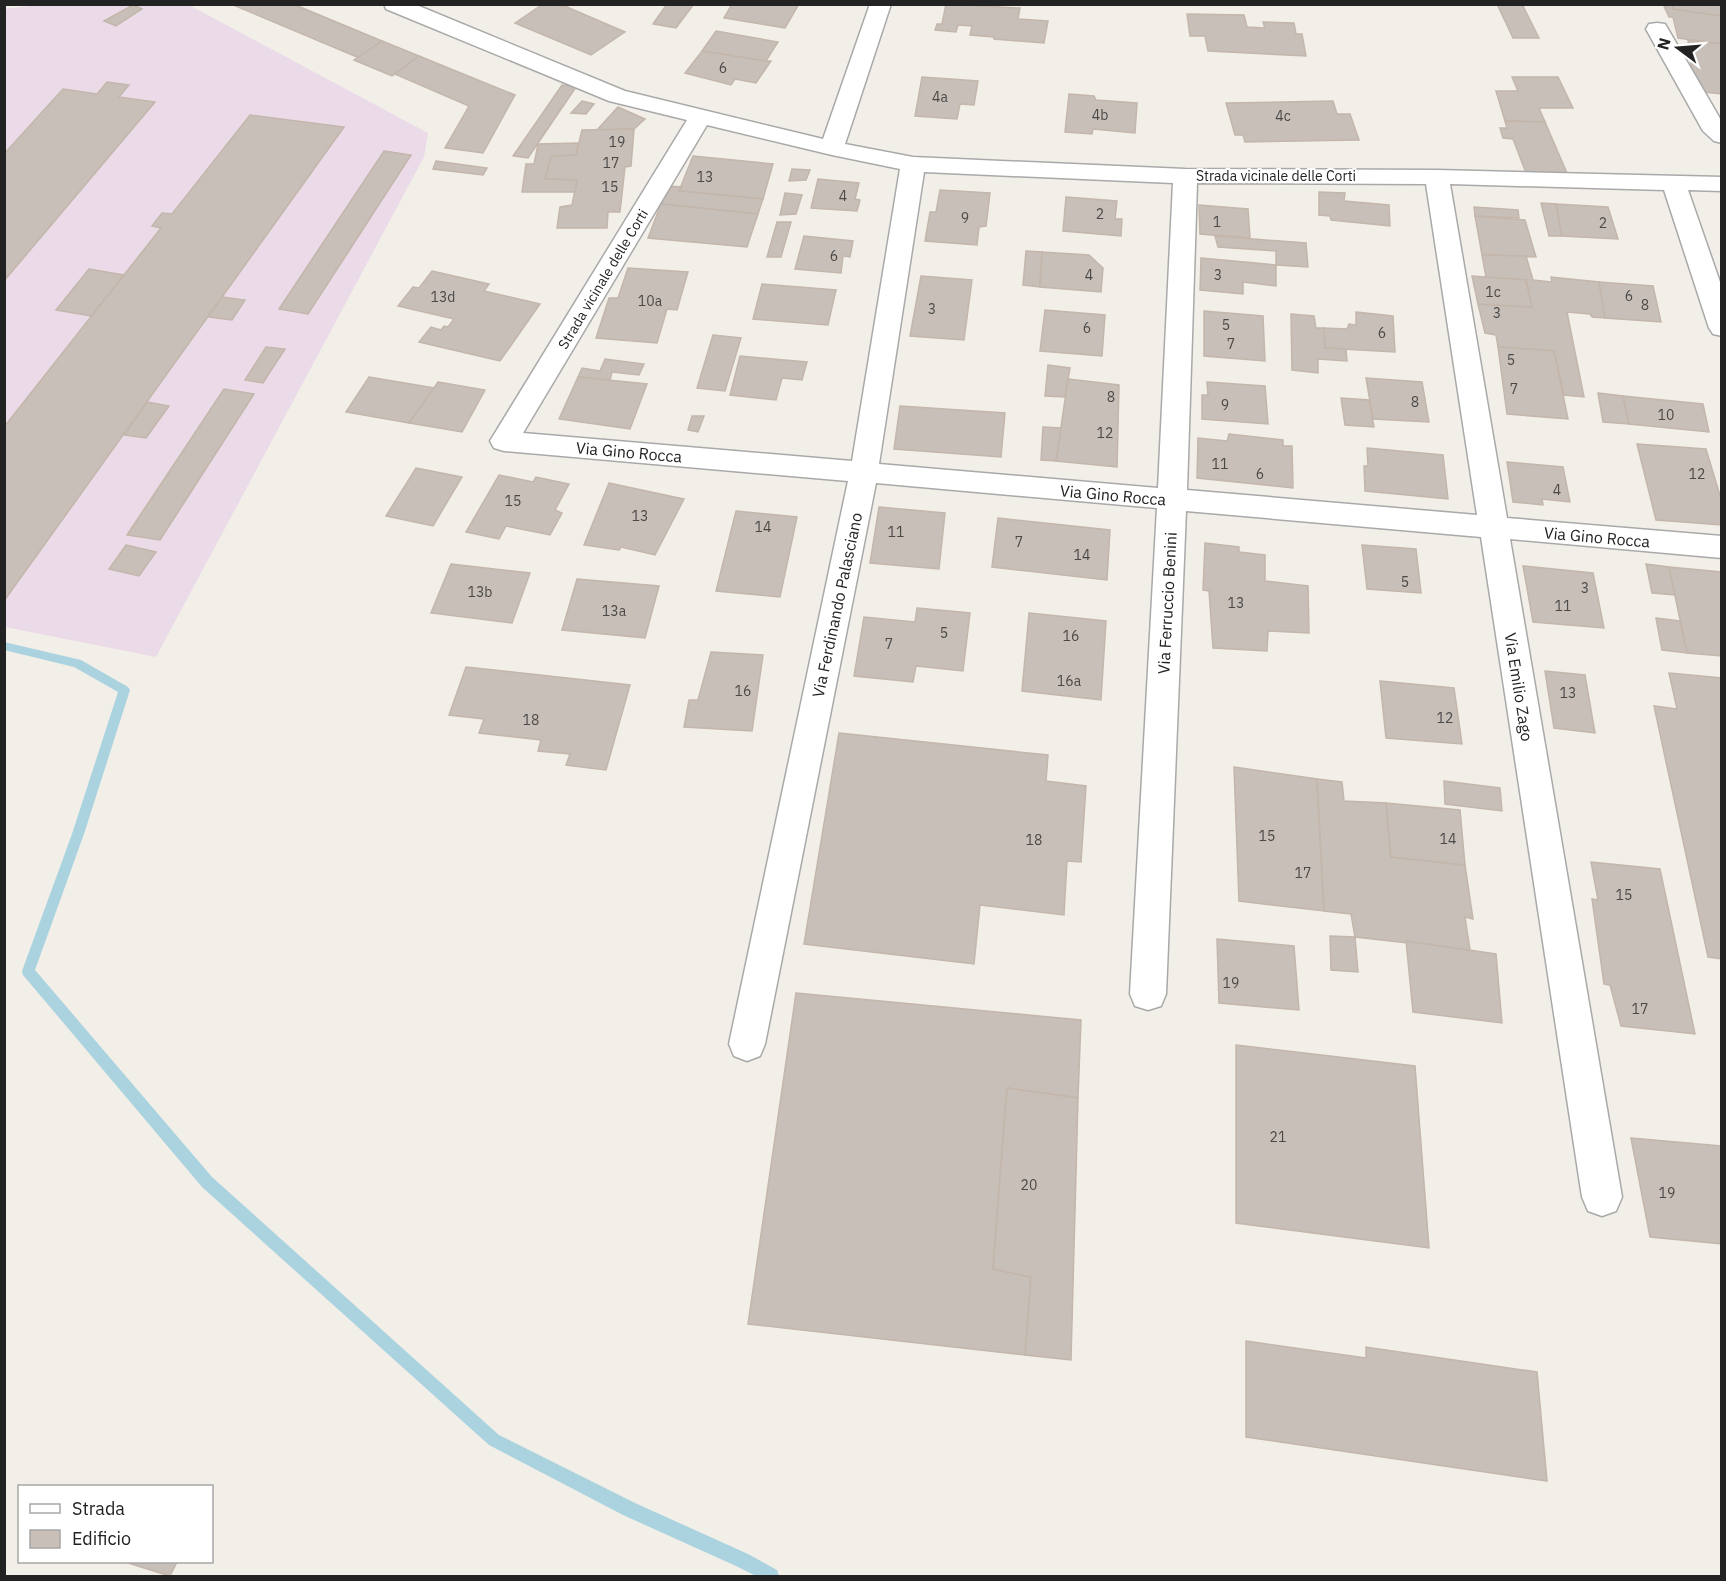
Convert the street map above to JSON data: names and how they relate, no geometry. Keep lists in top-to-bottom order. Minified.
{"streets":{"street":["Strada vicinale delle Corti","Via Gino Rocca","Via Ferruccio Benini","Via Ferdinando Palasciano","Via Emilio Zago"]},"crossings":[["Strada vicinale delle Corti","Via Gino Rocca"],["Strada vicinale delle Corti","Via Ferruccio Benini"],["Strada vicinale delle Corti","Via Ferdinando Palasciano"],["Strada vicinale delle Corti","Via Emilio Zago"],["Via Gino Rocca","Via Ferruccio Benini"],["Via Gino Rocca","Via Ferdinando Palasciano"],["Via Gino Rocca","Via Emilio Zago"]],"house_numbers":["6","4a","4b","4c","19","17","13","15","4","2","9","1","2","6","4","3","1c","6","13d","10a","8","3","3","5","6","6","7","5","7","8","8","9","10","12","11","6","12","4","15","13","14","11","7","14","5","3","13b","13","11","13a","5","16","7","16a","16","13","12","18","15","14","18","17","15","19","17","21","20","19"],"legend":["Strada","Edificio"],"north":"left"}
